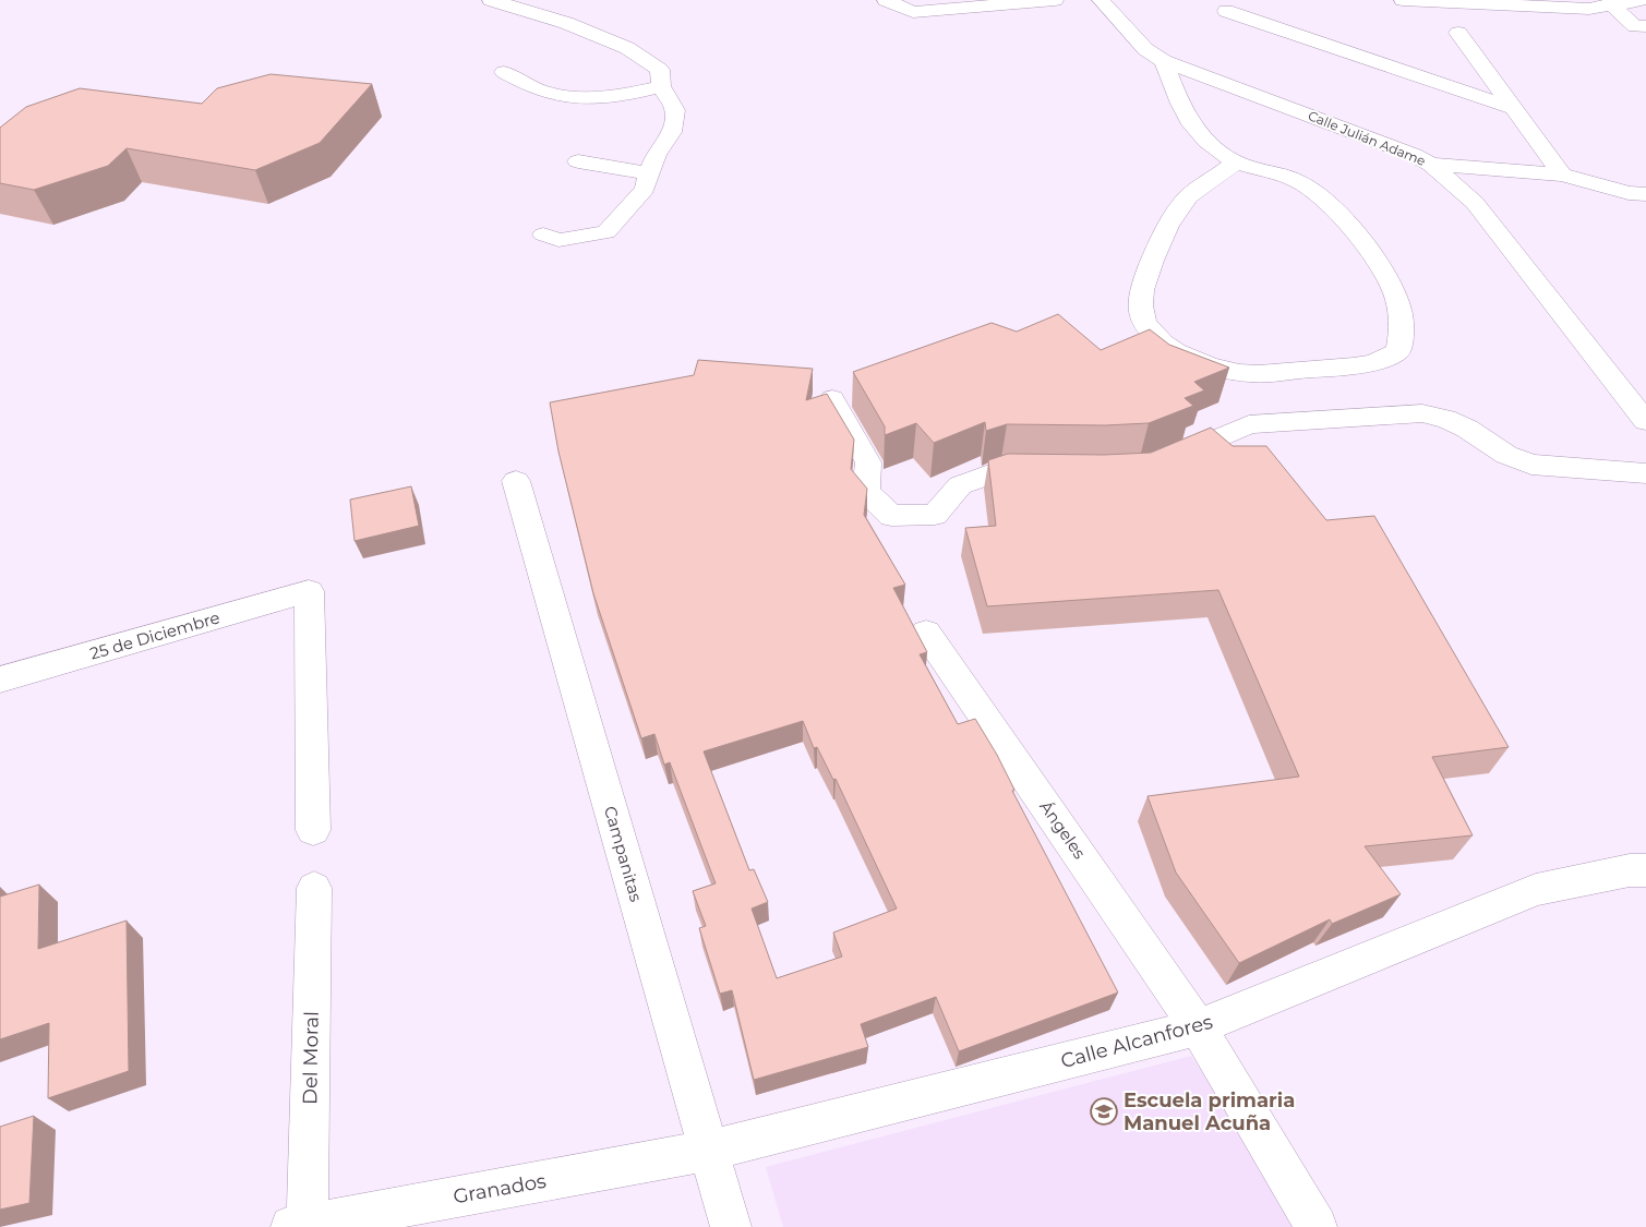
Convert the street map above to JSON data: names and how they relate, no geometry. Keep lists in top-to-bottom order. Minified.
{"streets":{"street":["Calle Julián Adame","25 de Diciembre","Ángeles","Campanitas","Calle Alcanfores","Del Moral","Granados"]},"crossings":[["Ángeles","Calle Alcanfores"],["Campanitas","Calle Alcanfores"],["Campanitas","Granados"],["Calle Alcanfores","Granados"],["Del Moral","Granados"]],"places":{"school or university":["Escuela primaria Manuel Acuña"]}}
